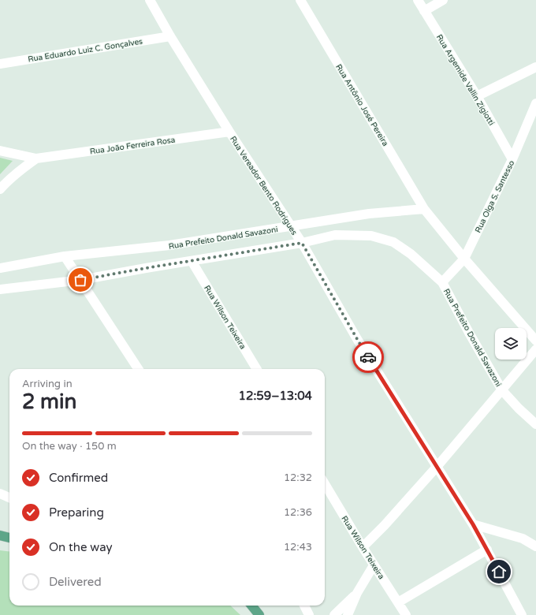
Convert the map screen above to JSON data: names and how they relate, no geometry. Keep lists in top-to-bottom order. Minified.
{"streets":{"street":["Rua Eduardo Luiz C. Gonçalves","Rua Argemide Vallin Zigiotti","Rua Antônio José Pereira","Rua João Ferreira Rosa","Rua Vereador Bento Rodrigues","Rua Olga S. Santesso","Rua Prefeito Donald Savazoni","Rua Wilson Teixeira"]},"crossings":[["Rua Eduardo Luiz C. Gonçalves","Rua Vereador Bento Rodrigues"],["Rua Argemide Vallin Zigiotti","Rua Olga S. Santesso"],["Rua Antônio José Pereira","Rua Prefeito Donald Savazoni"],["Rua João Ferreira Rosa","Rua Vereador Bento Rodrigues"],["Rua Vereador Bento Rodrigues","Rua Prefeito Donald Savazoni"],["Rua Olga S. Santesso","Rua Prefeito Donald Savazoni"],["Rua Prefeito Donald Savazoni","Rua Wilson Teixeira"]],"page":{"heading":["2 min","Arriving in","12:59–13:04"],"bar":"On the way · 150 m","list":[["Confirmed","12:32"],["Preparing","12:36"],["On the way","12:43"],"Delivered"]}}
